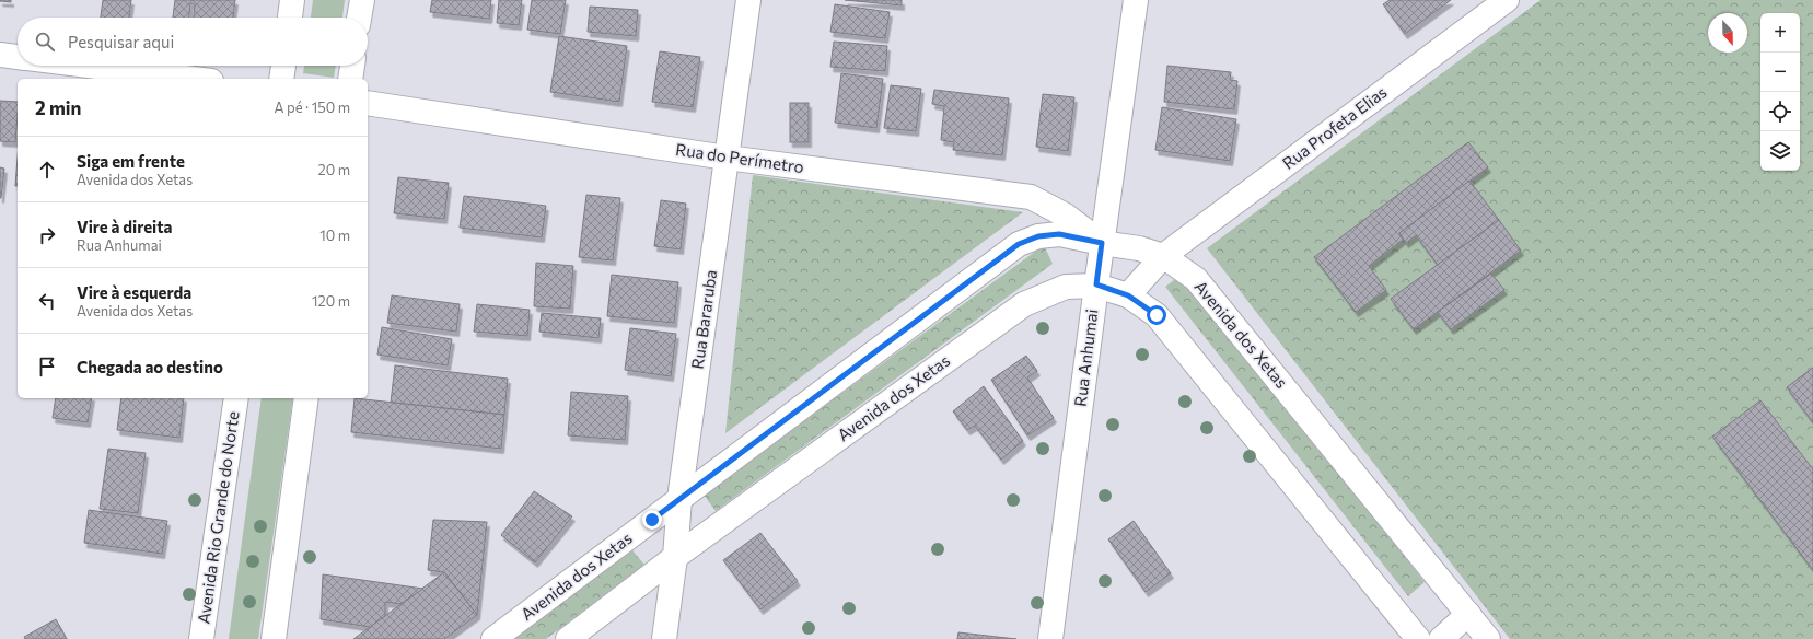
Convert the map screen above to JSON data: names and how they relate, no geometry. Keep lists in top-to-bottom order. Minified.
{"streets":{"street":["Rua Profeta Elias","Rua do Perímetro","Rua Bararuba","Avenida dos Xetas","Rua Anhumai","Avenida Rio Grande do Norte"]},"crossings":[["Rua Profeta Elias","Avenida dos Xetas"],["Rua do Perímetro","Rua Bararuba"],["Rua do Perímetro","Avenida dos Xetas"],["Rua do Perímetro","Rua Anhumai"],["Rua Bararuba","Avenida dos Xetas"],["Avenida dos Xetas","Rua Anhumai"]],"north":"bottom","page":{"map_buttons":["+","−"],"search":"Pesquisar aqui","heading":["2 min","A pé · 150 m"],"list":[["Siga em frente","Avenida dos Xetas","20 m"],["Vire à direita","Rua Anhumai","10 m"],["Vire à esquerda","Avenida dos Xetas","120 m"],"Chegada ao destino"]}}
